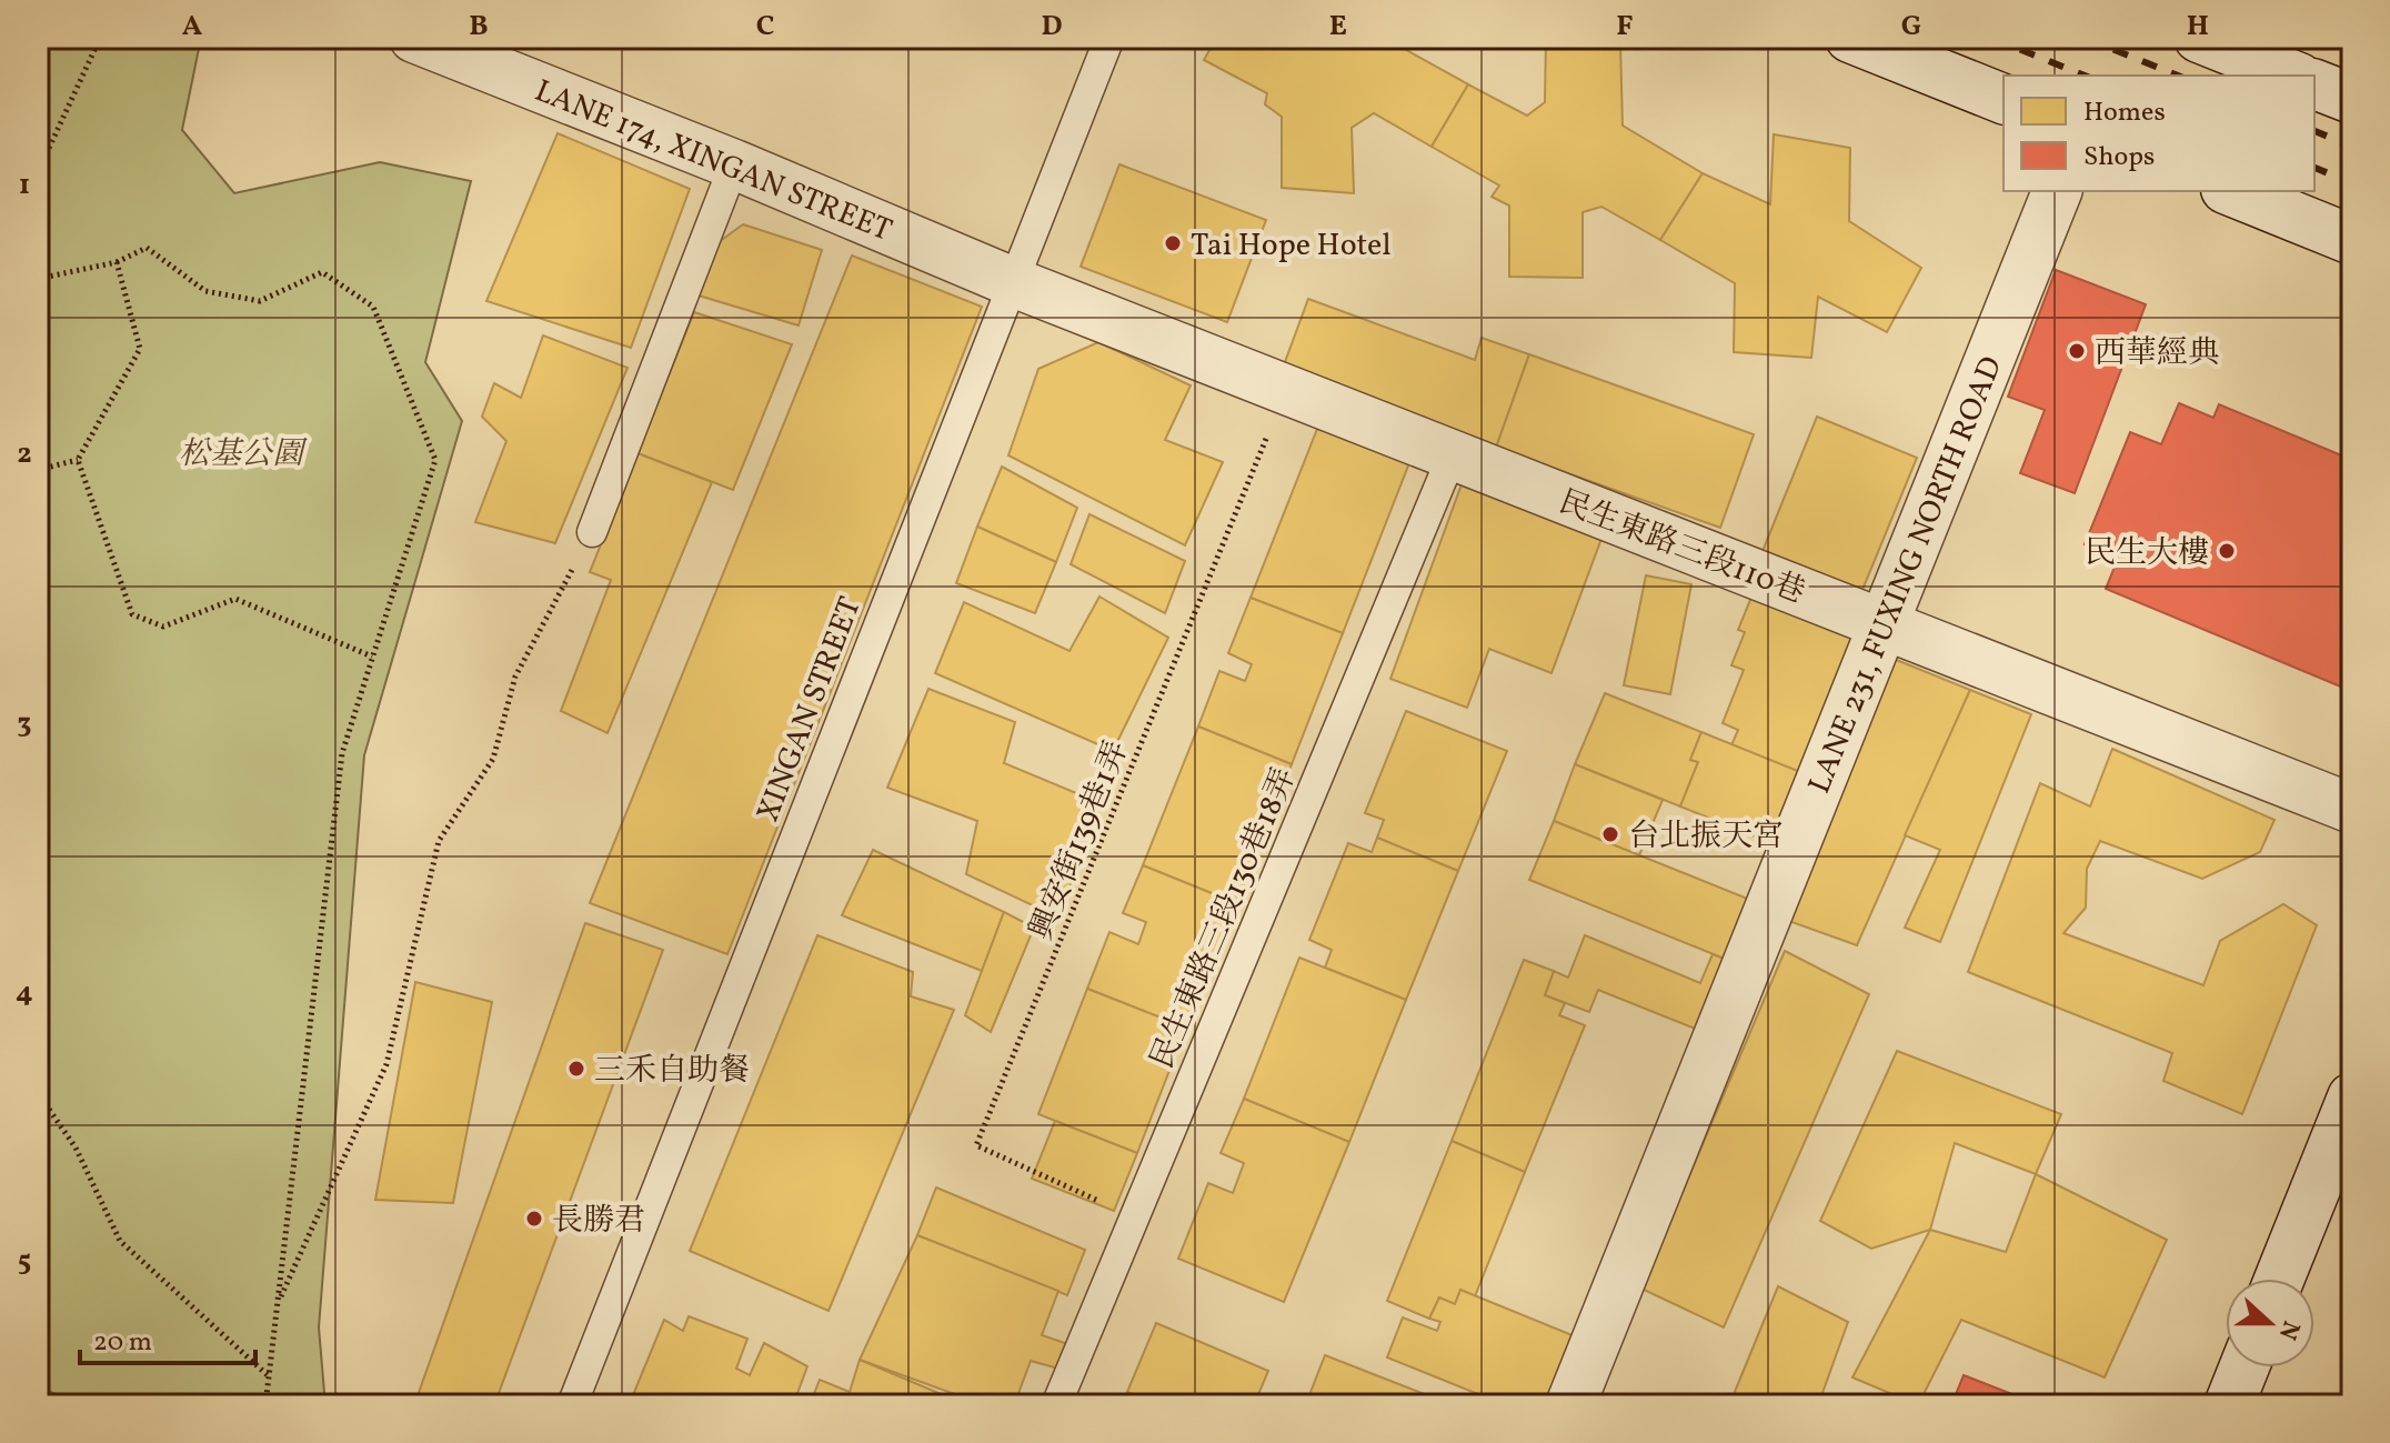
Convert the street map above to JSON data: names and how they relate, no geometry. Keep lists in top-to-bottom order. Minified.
{"streets":{"street":["LANE 174, XINGAN STREET","民生東路三段110巷","LANE 231, FUXING NORTH ROAD"],"lane":["XINGAN STREET","民生東路三段130巷18弄"],"path":["興安街139巷1弄"]},"crossings":[["LANE 174, XINGAN STREET","民生東路三段110巷"],["LANE 174, XINGAN STREET","XINGAN STREET"],["民生東路三段110巷","LANE 231, FUXING NORTH ROAD"],["民生東路三段110巷","XINGAN STREET"],["民生東路三段110巷","興安街139巷1弄"],["民生東路三段110巷","民生東路三段130巷18弄"],["興安街139巷1弄","民生東路三段130巷18弄"]],"parks":["松基公園"],"places":["Tai Hope Hotel","西華經典","民生大樓","台北振天宮","三禾自助餐","長勝君"],"legend":["Homes","Shops"],"scale_bar":"20 m","north":"right","grid":{"columns":["A","B","C","D","E","F","G","H"],"rows":["1","2","3","4","5"]}}
